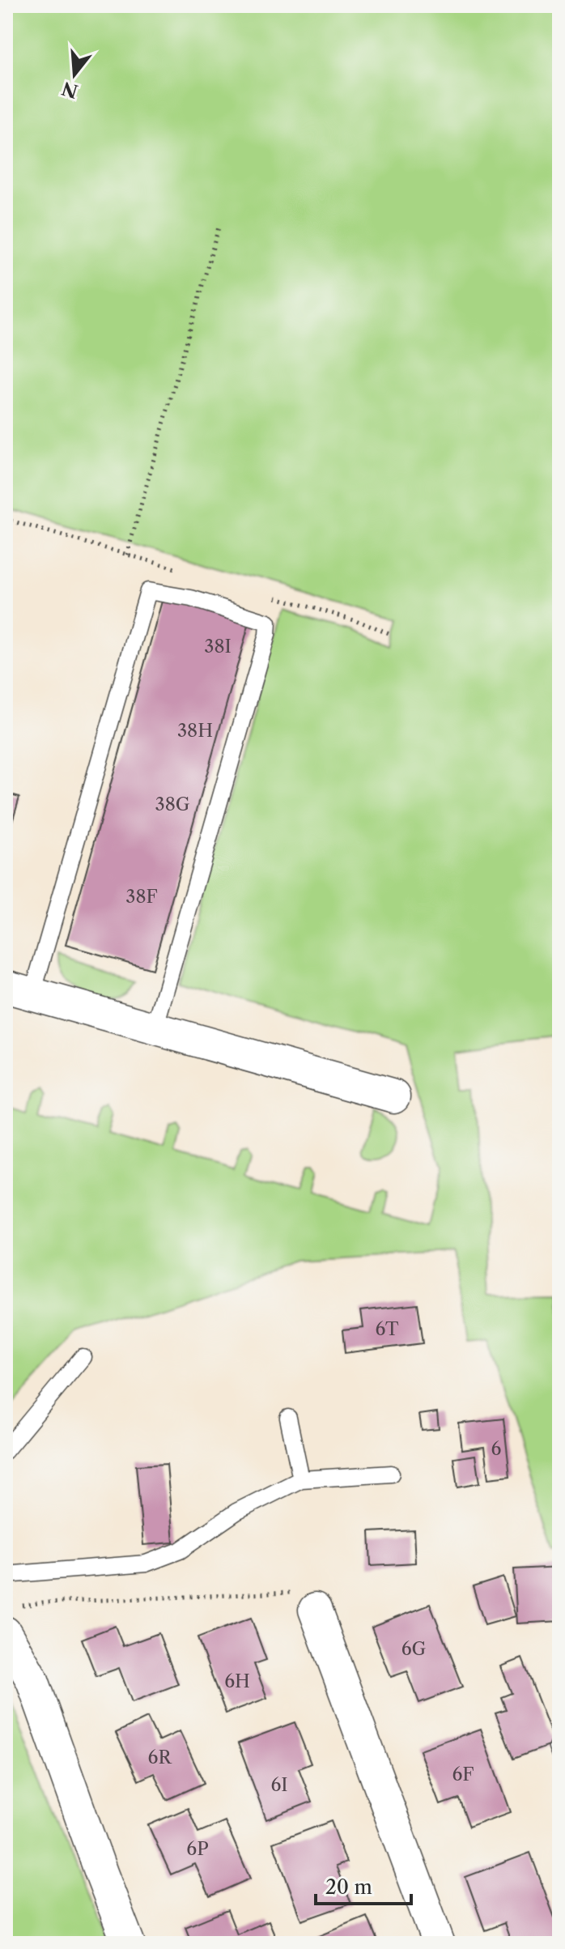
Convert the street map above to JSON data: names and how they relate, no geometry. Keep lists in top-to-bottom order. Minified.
{"house_numbers":["38I","38H","38G","38F","6T","6","6G","6H","6R","6F","6I","6P"],"scale_bar":"20 m","north":"bottom"}
